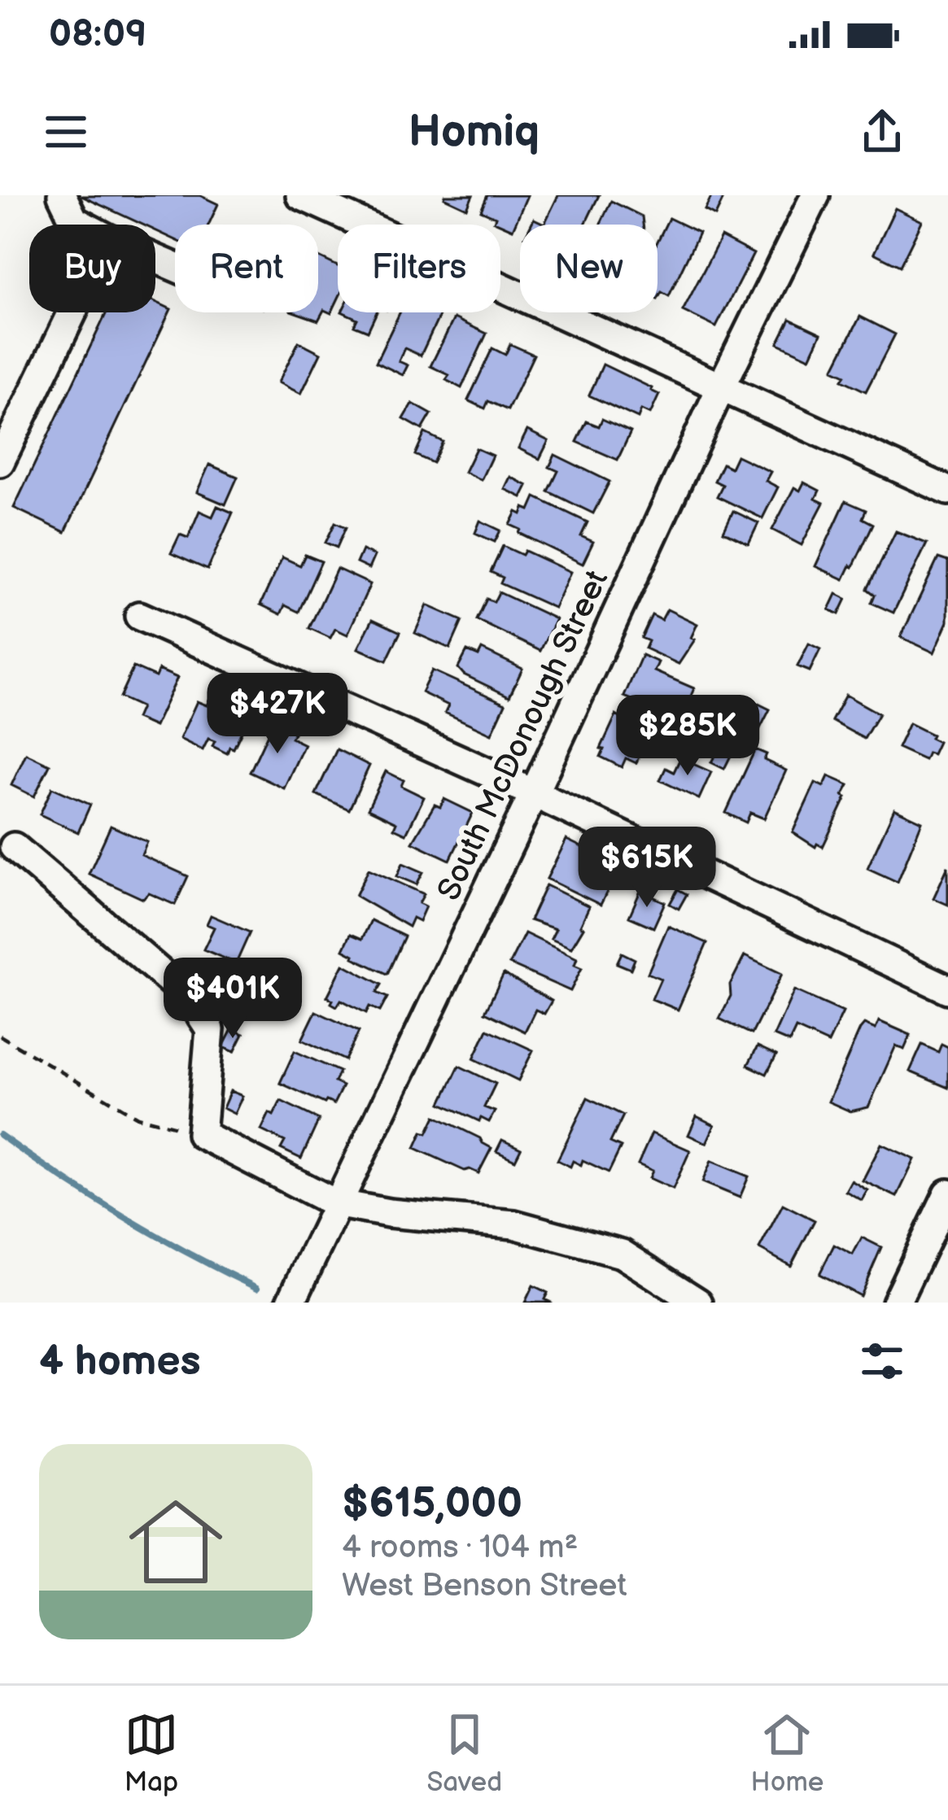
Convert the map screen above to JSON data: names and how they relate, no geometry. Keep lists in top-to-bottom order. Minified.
{"streets":{"street":["South McDonough Street"]},"page":{"status":"08:09","header":"Homiq","chip":["Buy","Rent","Filters","New"],"price":["$427K","$285K","$615K","$401K"],"heading":"4 homes","list":[{"name":"$615,000","note":"4 rooms · 104 m² · West Benson Street"}],"tabs":["Map","Saved","Home"]}}
